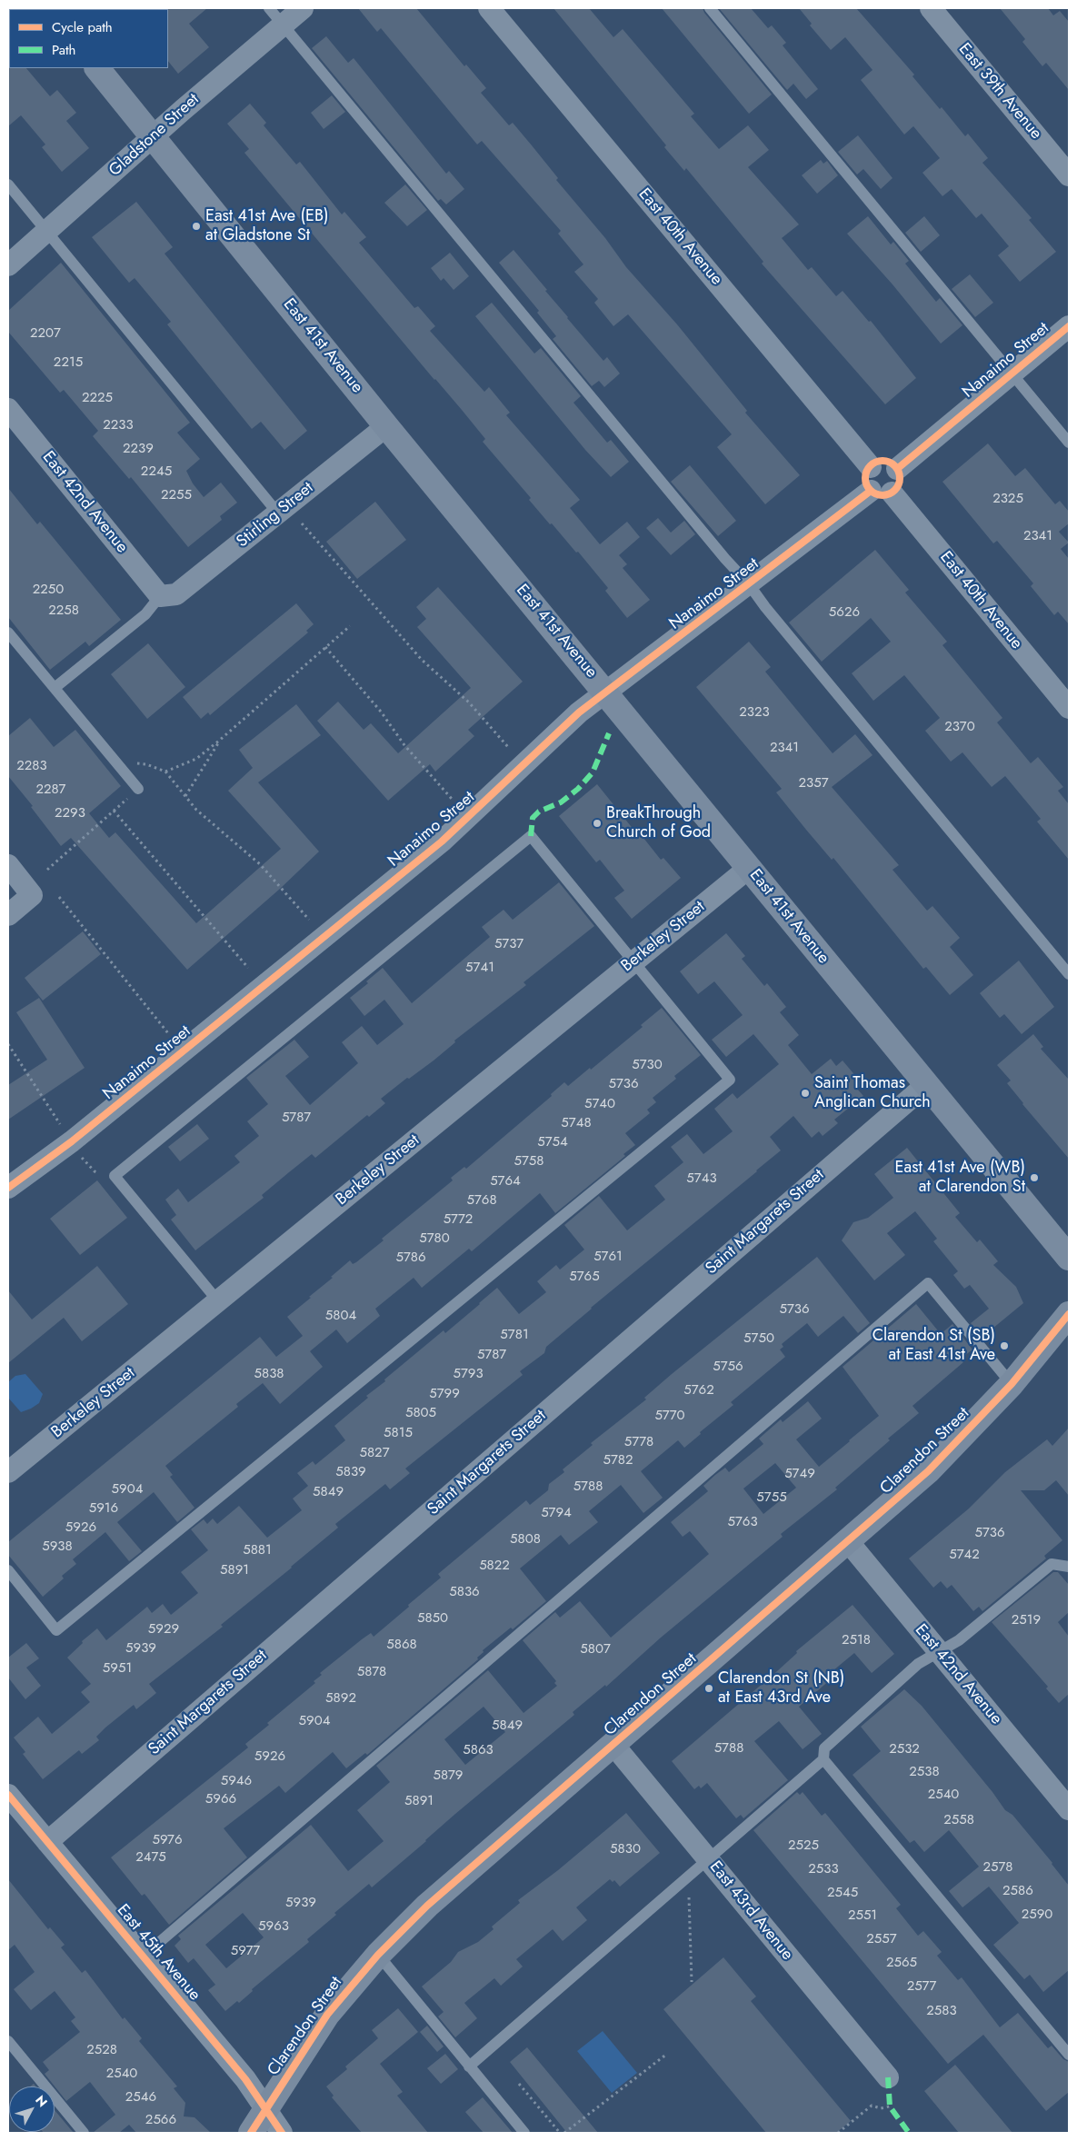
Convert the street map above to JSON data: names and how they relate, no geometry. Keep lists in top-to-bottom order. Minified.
{"streets":{"main road":["East 41st Avenue","Clarendon Street"],"street":["East 39th Avenue","Gladstone Street","East 40th Avenue","Nanaimo Street","East 42nd Avenue","Stirling Street","Berkeley Street","Saint Margarets Street","East 43rd Avenue","East 45th Avenue"]},"crossings":[["Gladstone Street","East 41st Avenue"],["East 40th Avenue","Nanaimo Street"],["East 41st Avenue","Nanaimo Street"],["East 41st Avenue","Stirling Street"],["East 41st Avenue","Berkeley Street"],["East 41st Avenue","Saint Margarets Street"],["East 42nd Avenue","Stirling Street"],["East 42nd Avenue","Clarendon Street"],["Saint Margarets Street","East 45th Avenue"],["Clarendon Street","East 43rd Avenue"],["Clarendon Street","East 45th Avenue"]],"places":["East 41st Ave (EB) at Gladstone St","BreakThrough Church of God","Saint Thomas Anglican Church","East 41st Ave (WB) at Clarendon St","Clarendon St (SB) at East 41st Ave","Clarendon St (NB) at East 43rd Ave"],"house_numbers":["2207","2215","2225","2233","2239","2245","2255","2325","2341","2250","2258","5626","2323","2370","2341","2283","2357","2287","2293","5737","5741","5730","5736","5740","5787","5748","5754","5758","5743","5764","5768","5772","5780","5761","5786","5765","5736","5804","5781","5750","5787","5756","5838","5793","5762","5799","5805","5770","5815","5778","5827","5782","5839","5749","5788","5904","5849","5755","5916","5794","5763","5926","5736","5808","5938","5881","5742","5822","5891","5836","5850","2519","5929","2518","5868","5939","5807","5951","5878","5892","5904","5849","5788","2532","5863","5926","2538","5879","5946","2540","5966","5891","2558","5976","2525","5830","2475","2578","2533","2586","2545","5939","2590","2551","5963","2557","5977","2565","2577","2583","2528","2540","2546","2566"],"legend":["Cycle path","Path"],"north":"top right"}
